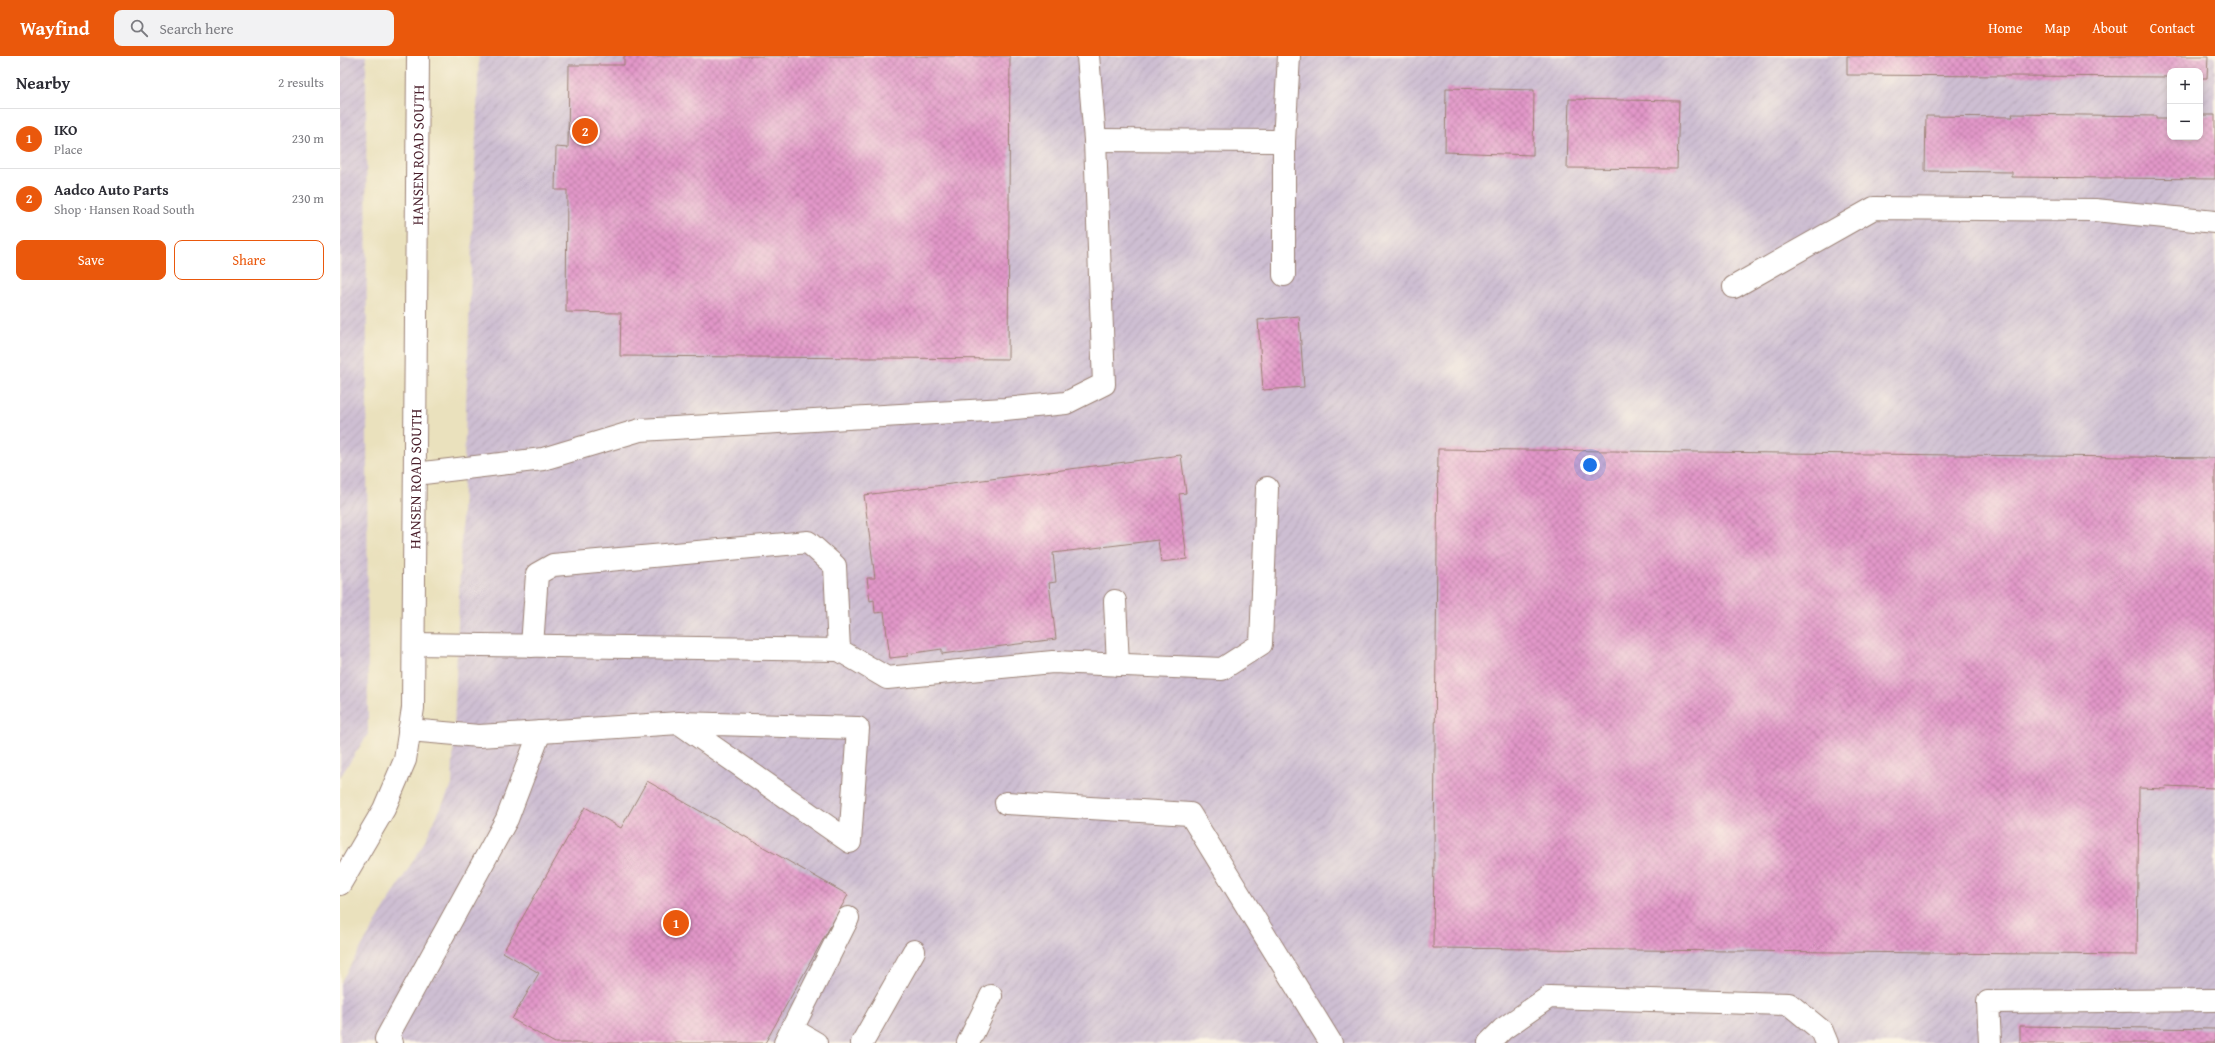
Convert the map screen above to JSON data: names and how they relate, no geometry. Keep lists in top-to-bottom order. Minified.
{"streets":{"street":["HANSEN ROAD SOUTH"]},"page":{"header":"Wayfind","search":"Search here","nav":["Home","Map","About","Contact"],"heading":["Nearby","2 results"],"map_buttons":["+","−"],"list":[{"mark":"1","name":"IKO","note":"Place","value":"230 m"},{"mark":"2","name":"Aadco Auto Parts","note":"Shop · Hansen Road South","value":"230 m"}],"pins":["2","1"],"buttons":["Save","Share"]}}
